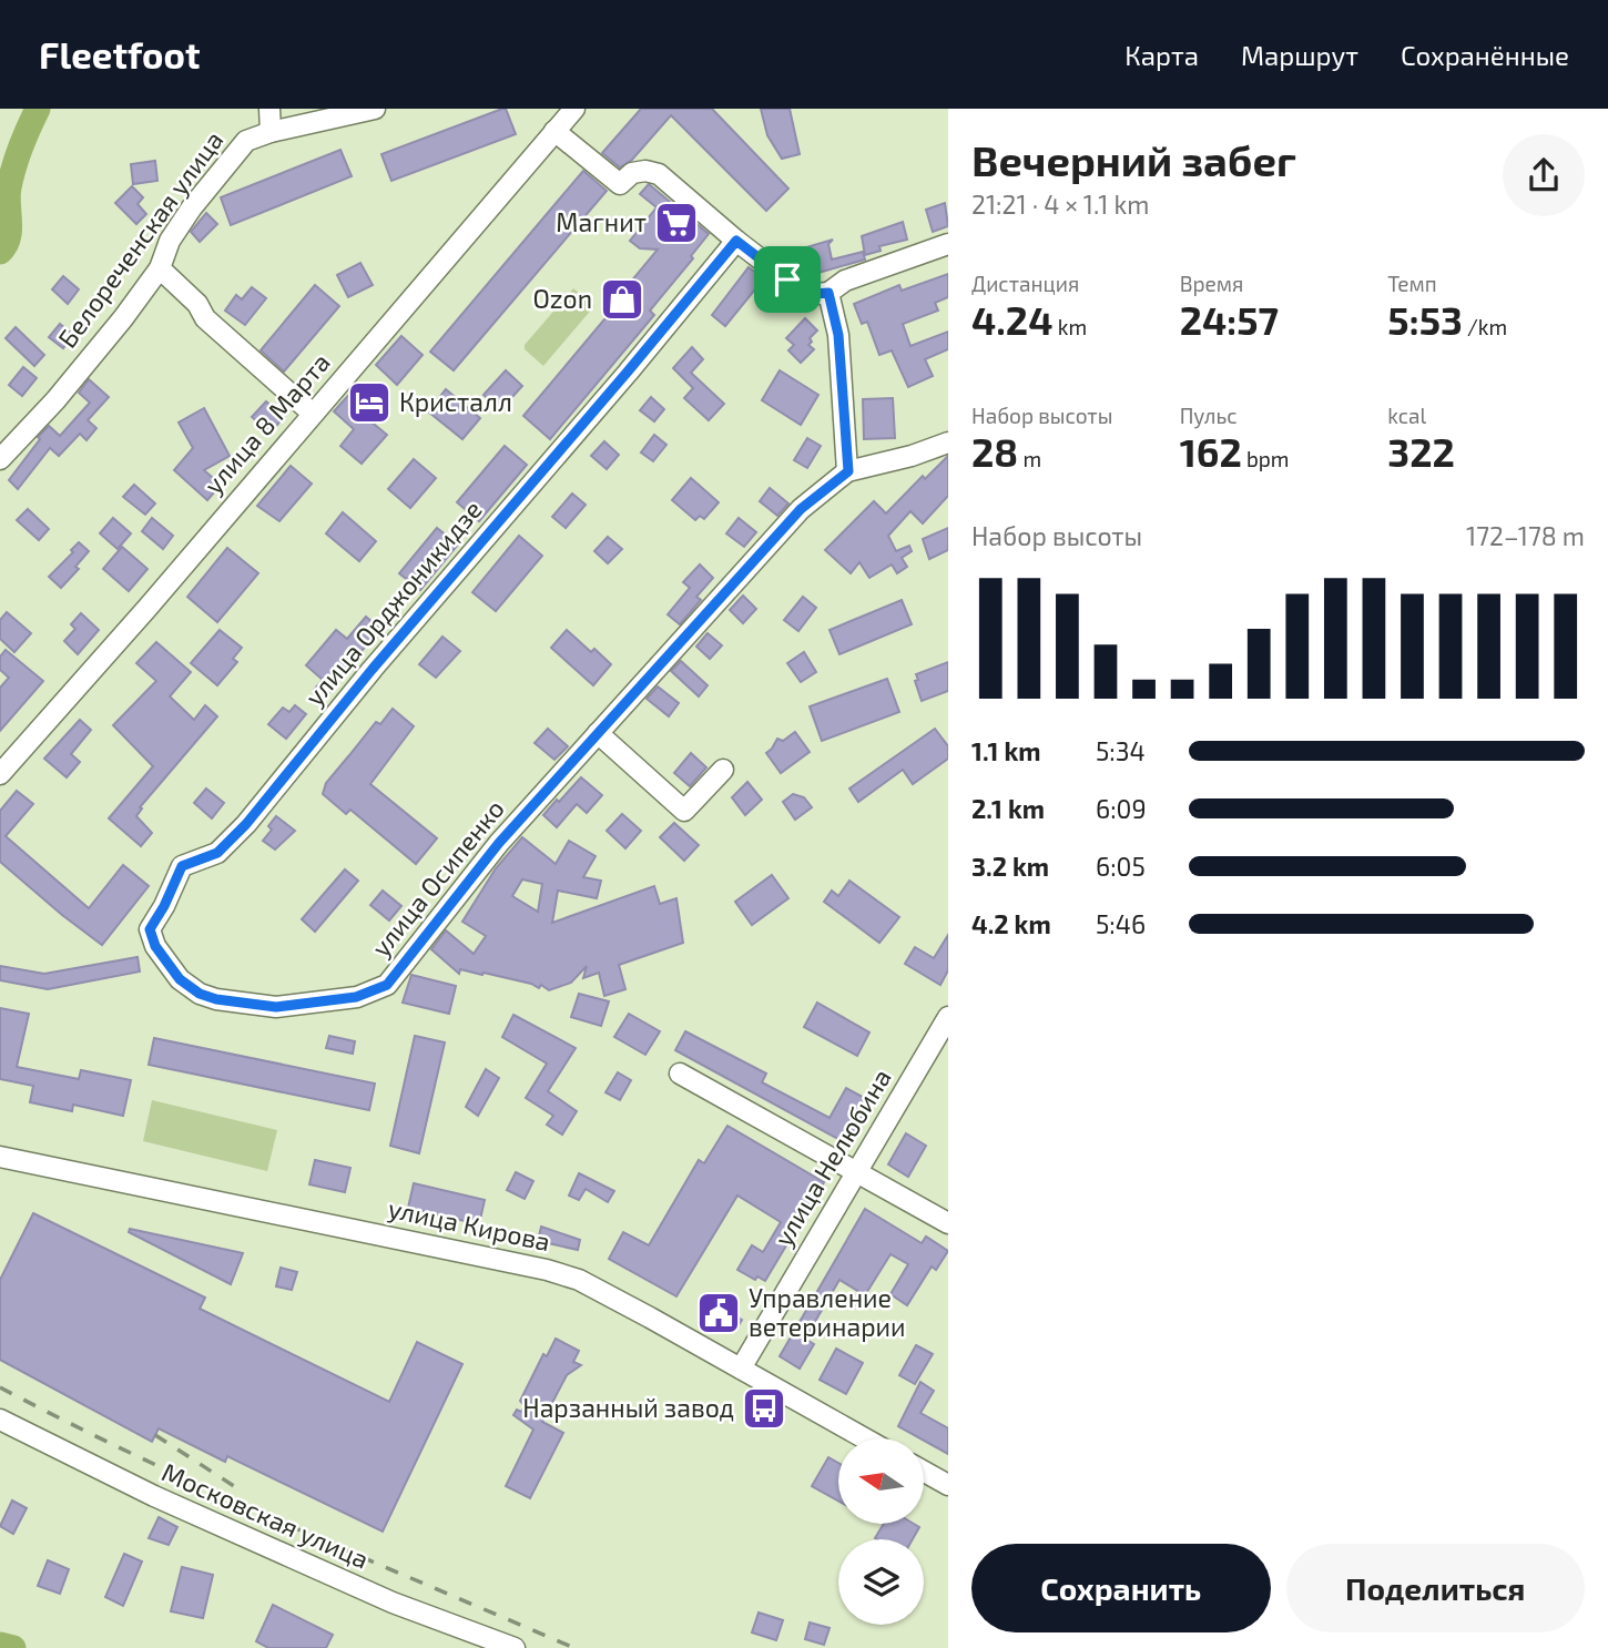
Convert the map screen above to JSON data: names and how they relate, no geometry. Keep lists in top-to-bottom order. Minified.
{"streets":{"street":["Белореченская улица","улица 8 Марта","улица Орджоникидзе","улица Осипенко","улица Нелюбина","улица Кирова","Московская улица"]},"crossings":[["улица Орджоникидзе","улица Осипенко"],["улица Нелюбина","улица Кирова"]],"places":{"supermarket":["Магнит"],"shop":["Ozon"],"hotel":["Кристалл"],"public building":["Управление ветеринарии"],"bus stop":["Нарзанный завод"]},"north":"left","page":{"header":"Fleetfoot","nav":["Карта","Маршрут","Сохранённые"],"heading":["Вечерний забег","21:21 · 4 × 1.1 km"],"stats":[["Дистанция","4.24 km"],["Время","24:57"],["Темп","5:53 /km"],["Набор высоты","28 m"],["Пульс","162 bpm"],["kcal","322"]],"chart":["Набор высоты","172–178 m"],"list":[{"name":"1.1 km","note":"5:34"},{"name":"2.1 km","note":"6:09"},{"name":"3.2 km","note":"6:05"},{"name":"4.2 km","note":"5:46"}],"buttons":["Сохранить","Поделиться"]}}
